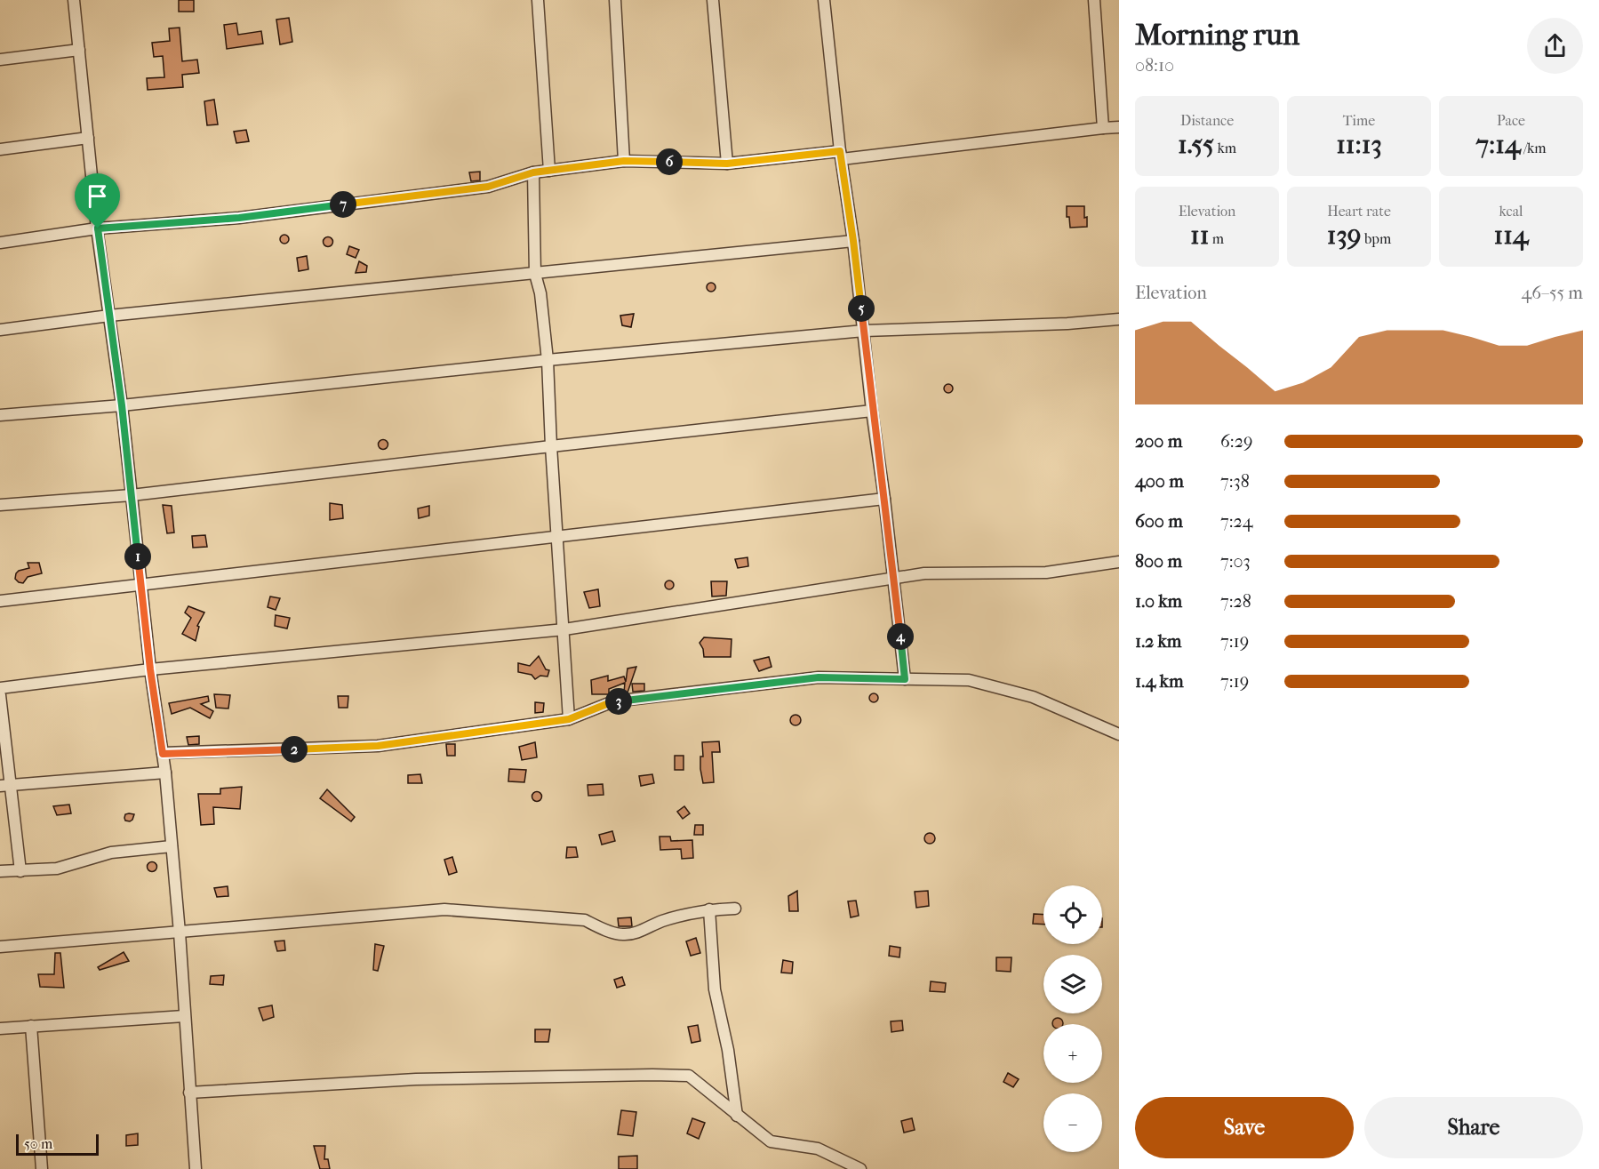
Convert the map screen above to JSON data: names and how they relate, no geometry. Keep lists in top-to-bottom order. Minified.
{"scale_bar":"50 m","page":{"heading":["Morning run","08:10"],"stats":[["Distance","1.55 km"],["Time","11:13"],["Pace","7:14 /km"],["Elevation","11 m"],["Heart rate","139 bpm"],["kcal","114"]],"pins":["6","7","5","1","4","3","2"],"chart":["Elevation","46–55 m"],"list":[{"name":"200 m","note":"6:29"},{"name":"400 m","note":"7:38"},{"name":"600 m","note":"7:24"},{"name":"800 m","note":"7:03"},{"name":"1.0 km","note":"7:28"},{"name":"1.2 km","note":"7:19"},{"name":"1.4 km","note":"7:19"}],"map_buttons":["+","−"],"buttons":["Save","Share"],"scale":"50 m"}}
